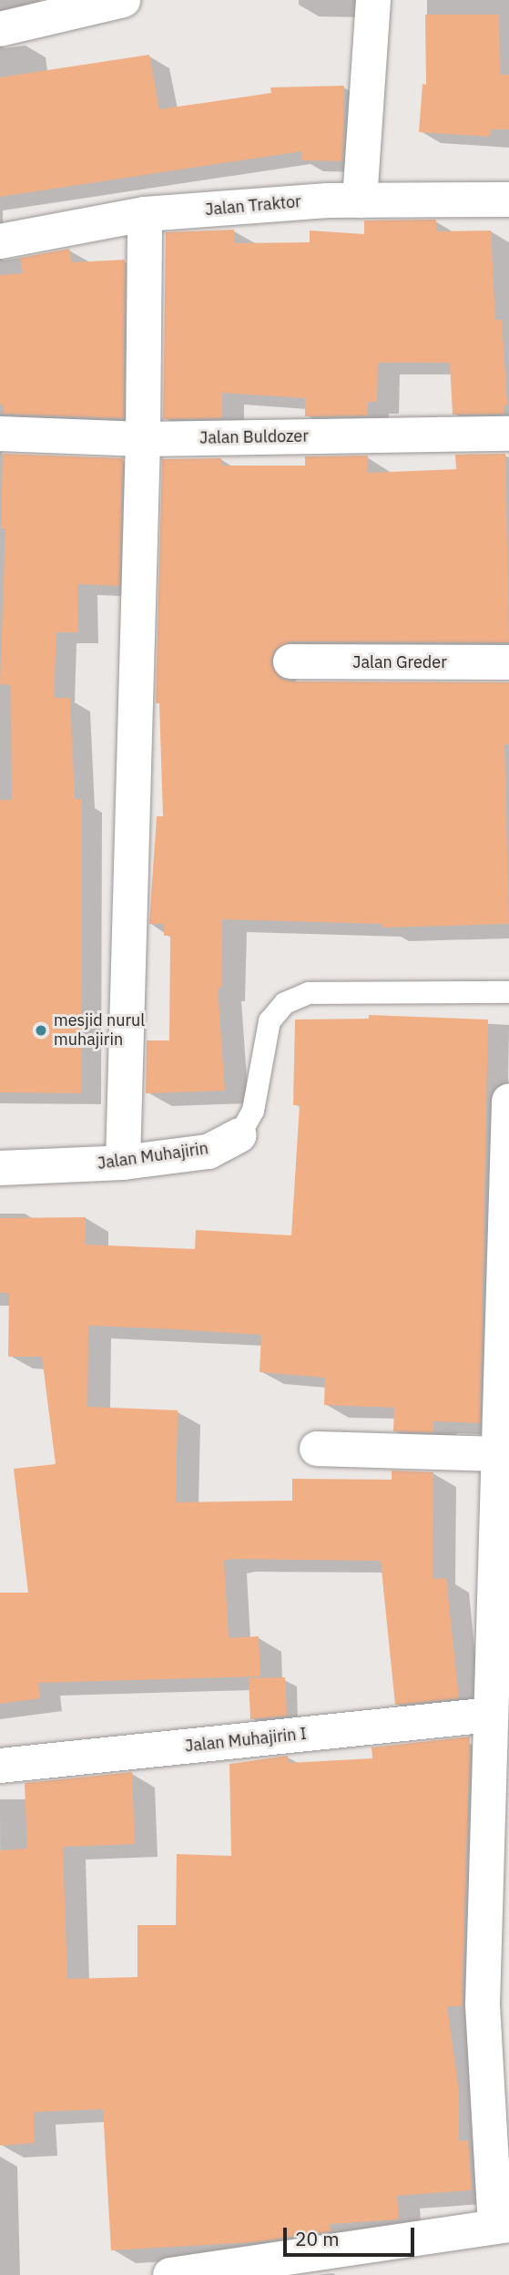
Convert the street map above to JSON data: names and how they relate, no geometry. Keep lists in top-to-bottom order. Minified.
{"streets":{"street":["Jalan Traktor","Jalan Buldozer","Jalan Greder","Jalan Muhajirin","Jalan Muhajirin I"]},"places":["mesjid nurul muhajirin"],"scale_bar":"20 m"}
